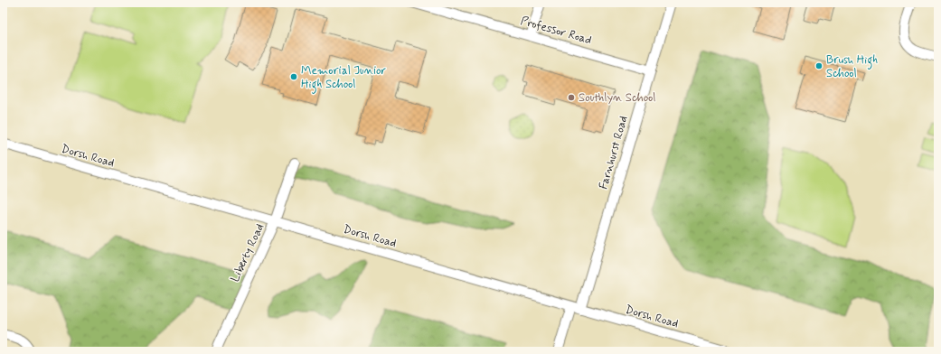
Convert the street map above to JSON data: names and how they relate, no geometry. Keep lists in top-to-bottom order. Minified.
{"streets":{"street":["Professor Road","Farnhurst Road","Dorsh Road","Liberty Road"]},"crossings":[["Professor Road","Farnhurst Road"],["Farnhurst Road","Dorsh Road"],["Dorsh Road","Liberty Road"]],"places":["Brush High School","Memorial Junior High School","Southlyn School"]}
